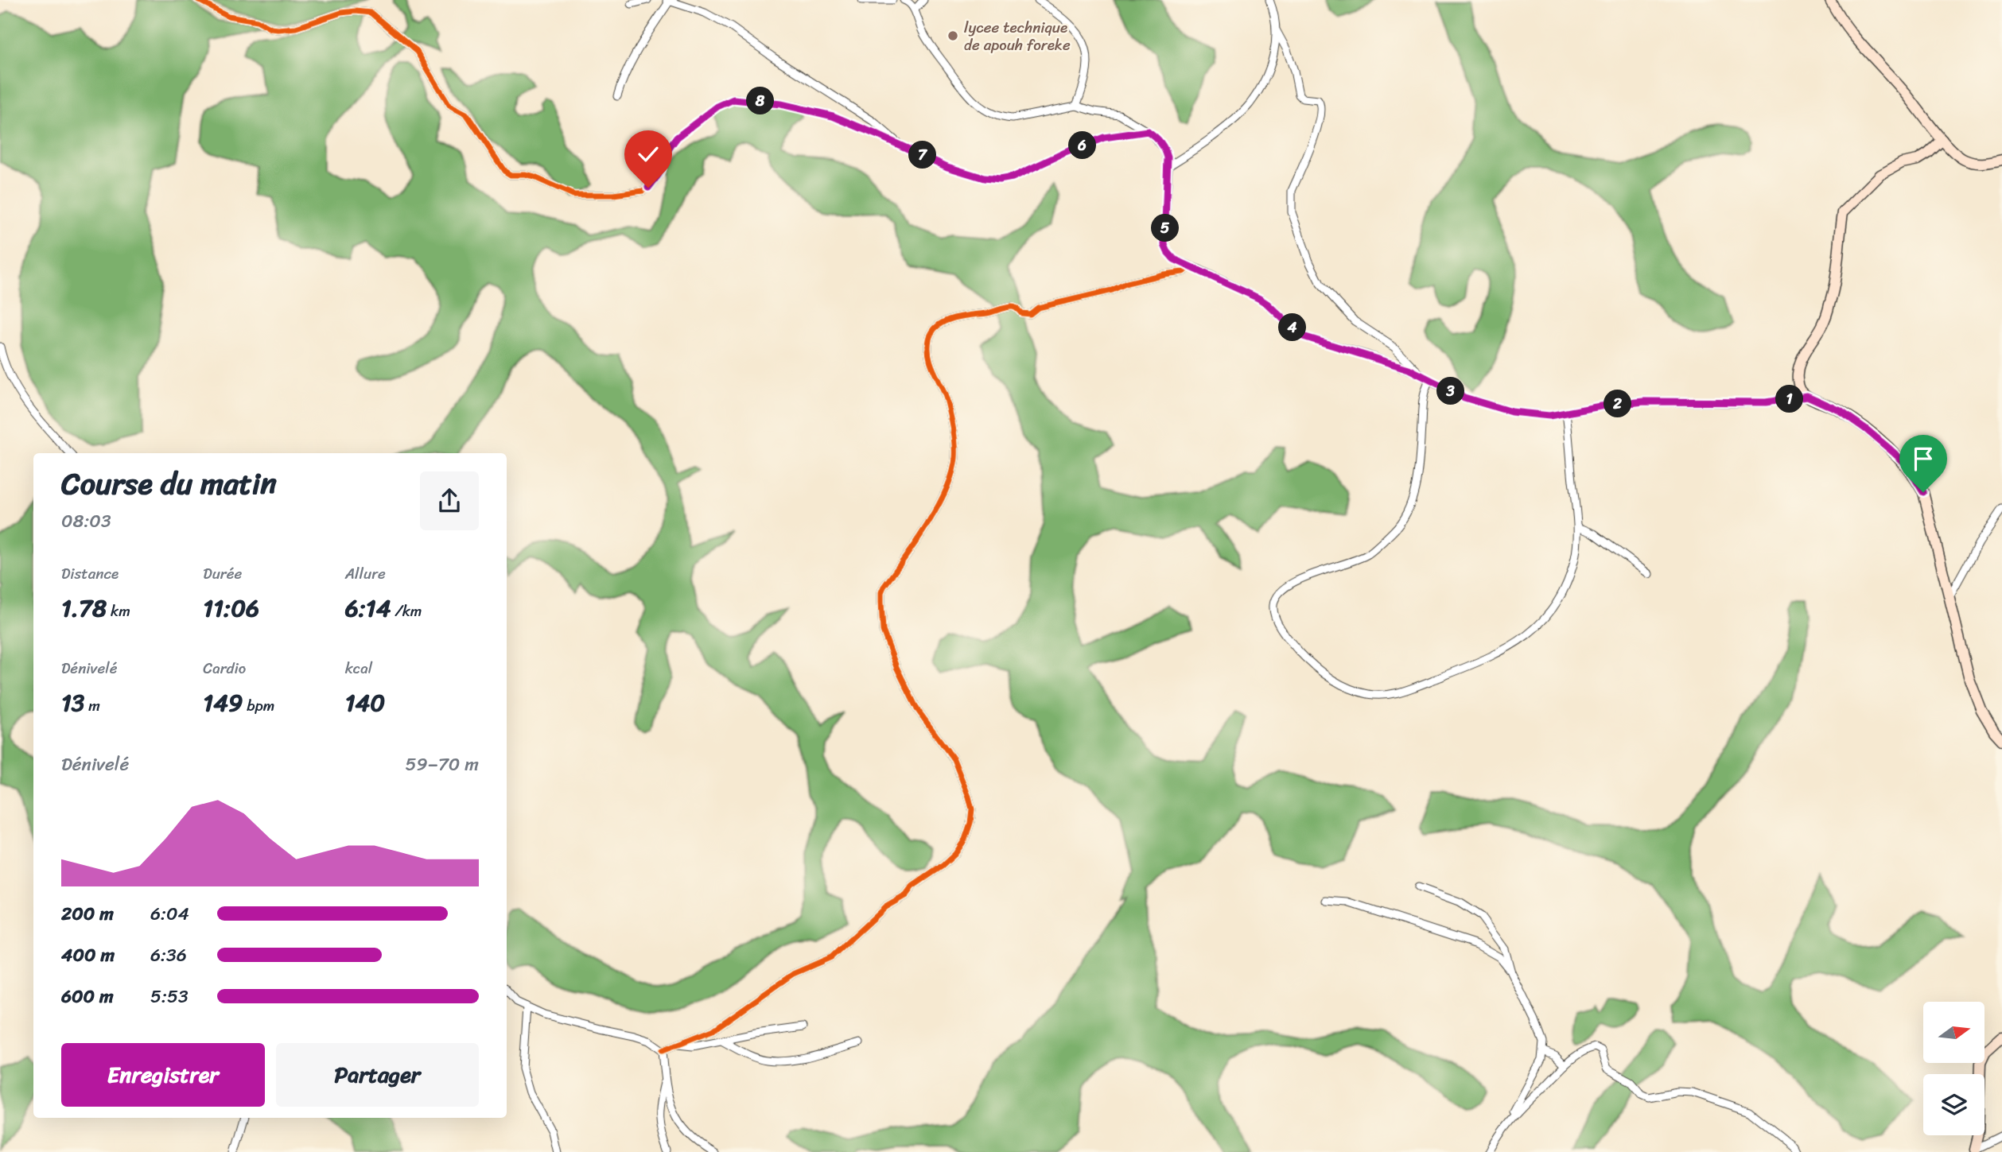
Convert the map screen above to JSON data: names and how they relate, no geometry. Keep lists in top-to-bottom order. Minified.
{"places":["lycee technique de apouh foreke"],"north":"right","page":{"pins":["8","6","7","5","4","3","1","2"],"heading":["Course du matin","08:03"],"stats":[["Distance","1.78 km"],["Durée","11:06"],["Allure","6:14 /km"],["Dénivelé","13 m"],["Cardio","149 bpm"],["kcal","140"]],"chart":["Dénivelé","59–70 m"],"list":[{"name":"200 m","note":"6:04"},{"name":"400 m","note":"6:36"},{"name":"600 m","note":"5:53"}],"buttons":["Enregistrer","Partager"]}}
